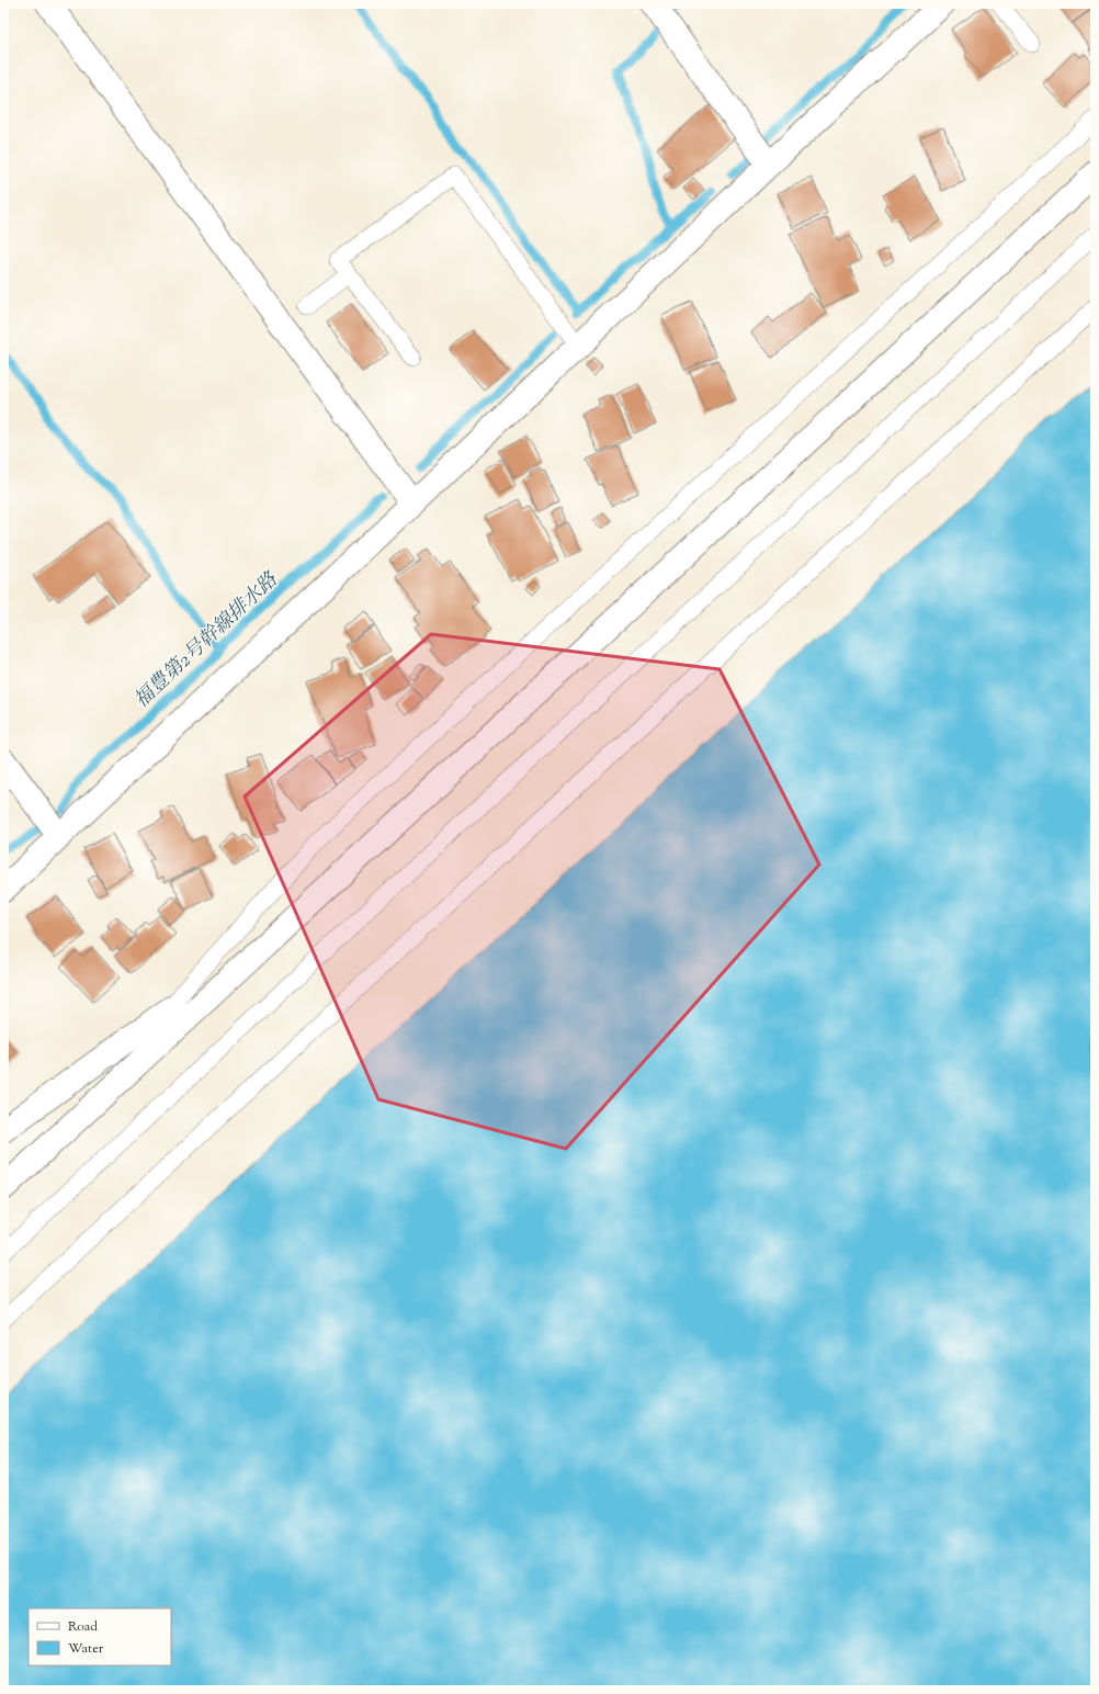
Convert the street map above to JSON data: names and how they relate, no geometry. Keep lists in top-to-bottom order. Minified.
{"water":["福豊第2号幹線排水路"],"legend":["Road","Water"]}
